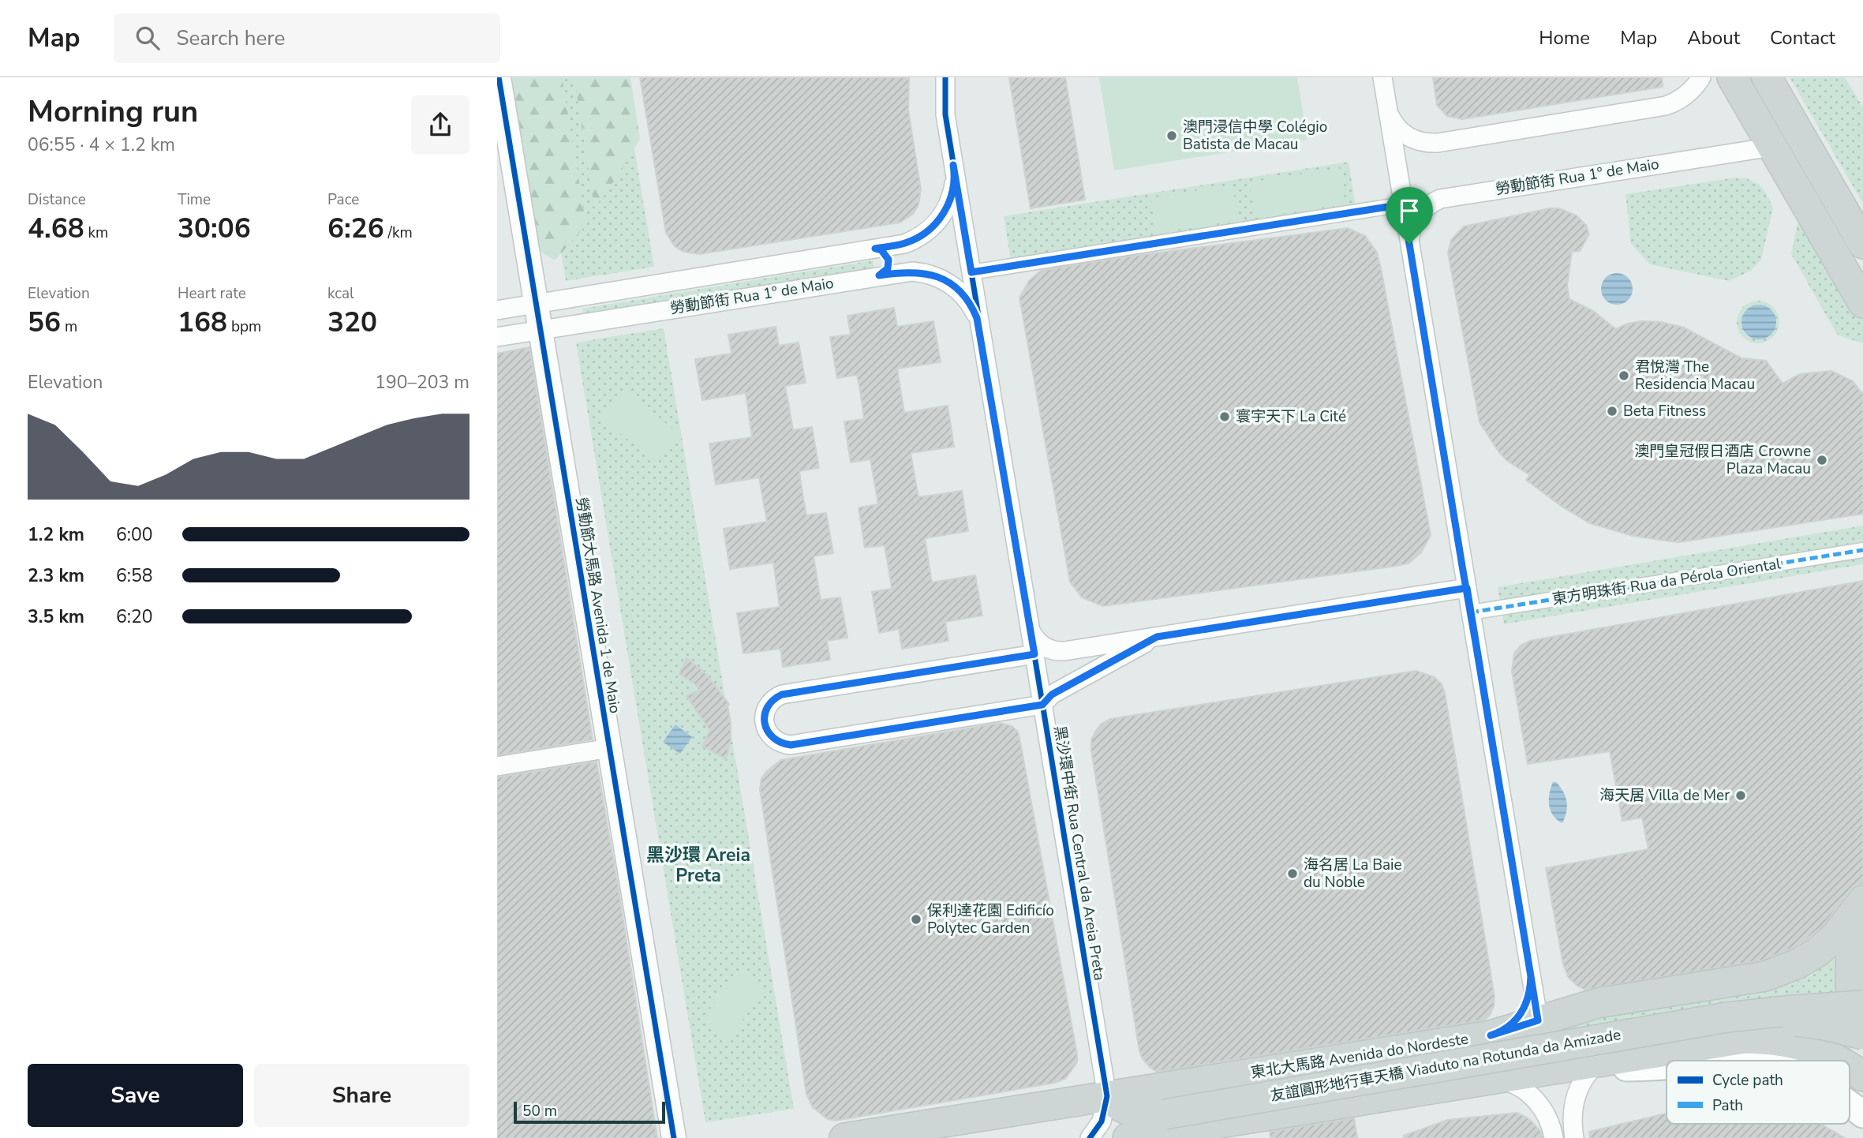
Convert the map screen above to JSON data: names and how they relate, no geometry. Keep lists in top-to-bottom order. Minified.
{"streets":{"main road":["東北大馬路 Avenida do Nordeste","友誼圓形地行車天橋 Viaduto na Rotunda da Amizade"],"street":["勞動節街 Rua 1º de Maio","東方明珠街 Rua da Pérola Oriental","勞動節大馬路 Avenida 1 de Maio","黑沙環中街 Rua Central da Areia Preta"]},"crossings":[["勞動節街 Rua 1º de Maio","勞動節大馬路 Avenida 1 de Maio"],["勞動節街 Rua 1º de Maio","黑沙環中街 Rua Central da Areia Preta"],["黑沙環中街 Rua Central da Areia Preta","東北大馬路 Avenida do Nordeste"]],"districts":["黑沙環 Areia Preta"],"places":["澳門浸信中學 Colégio Batista de Macau","君悅灣 The Residencia Macau","Beta Fitness","寰宇天下 La Cité","澳門皇冠假日酒店 Crowne Plaza Macau","海天居 Villa de Mer","海名居 La Baie du Noble","保利達花園 Edificío Polytec Garden"],"legend":["Cycle path","Path"],"scale_bar":"50 m","page":{"header":"Map","search":"Search here","nav":["Home","Map","About","Contact"],"heading":["Morning run","06:55 · 4 × 1.2 km"],"stats":[["Distance","4.68 km"],["Time","30:06"],["Pace","6:26 /km"],["Elevation","56 m"],["Heart rate","168 bpm"],["kcal","320"]],"chart":["Elevation","190–203 m"],"list":[{"name":"1.2 km","note":"6:00"},{"name":"2.3 km","note":"6:58"},{"name":"3.5 km","note":"6:20"}],"buttons":["Save","Share"],"scale":"50 m"}}
